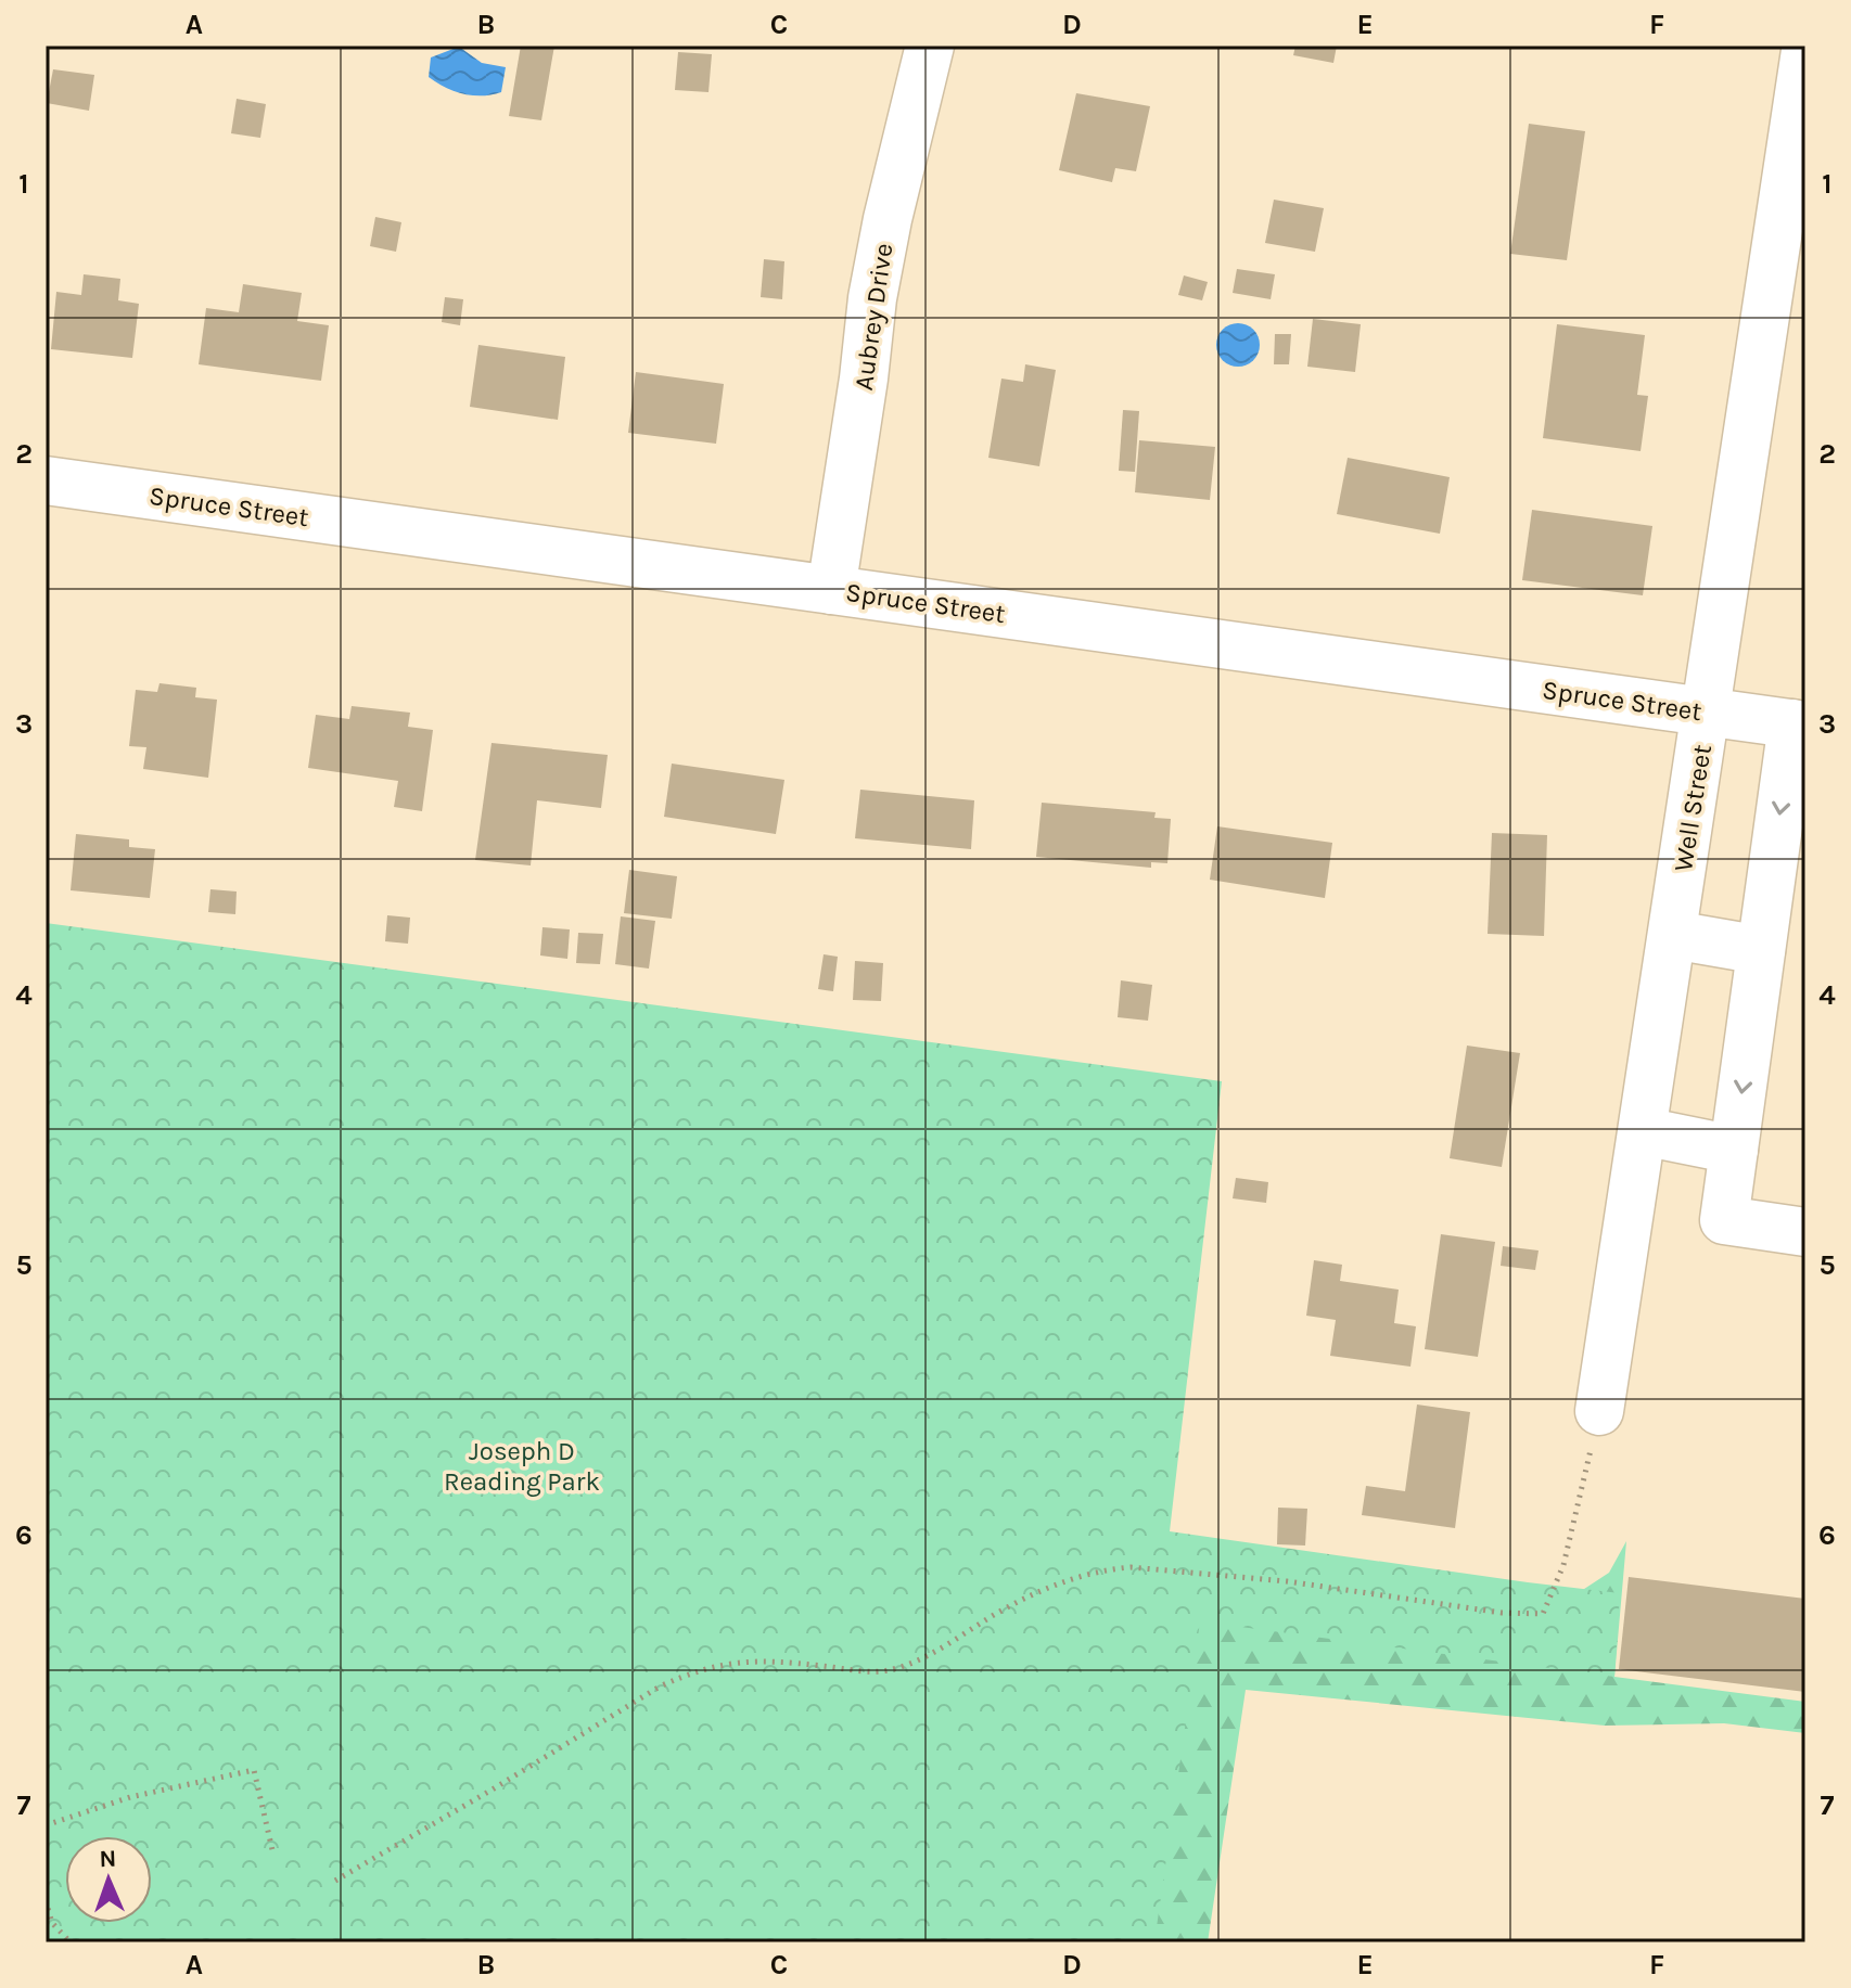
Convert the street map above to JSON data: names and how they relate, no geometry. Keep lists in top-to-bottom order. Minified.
{"streets":{"street":["Aubrey Drive","Spruce Street","Well Street"]},"crossings":[["Aubrey Drive","Spruce Street"],["Spruce Street","Well Street"]],"parks":["Joseph D Reading Park"],"north":"top","grid":{"columns":["A","B","C","D","E","F"],"rows":["1","2","3","4","5","6","7"]}}
